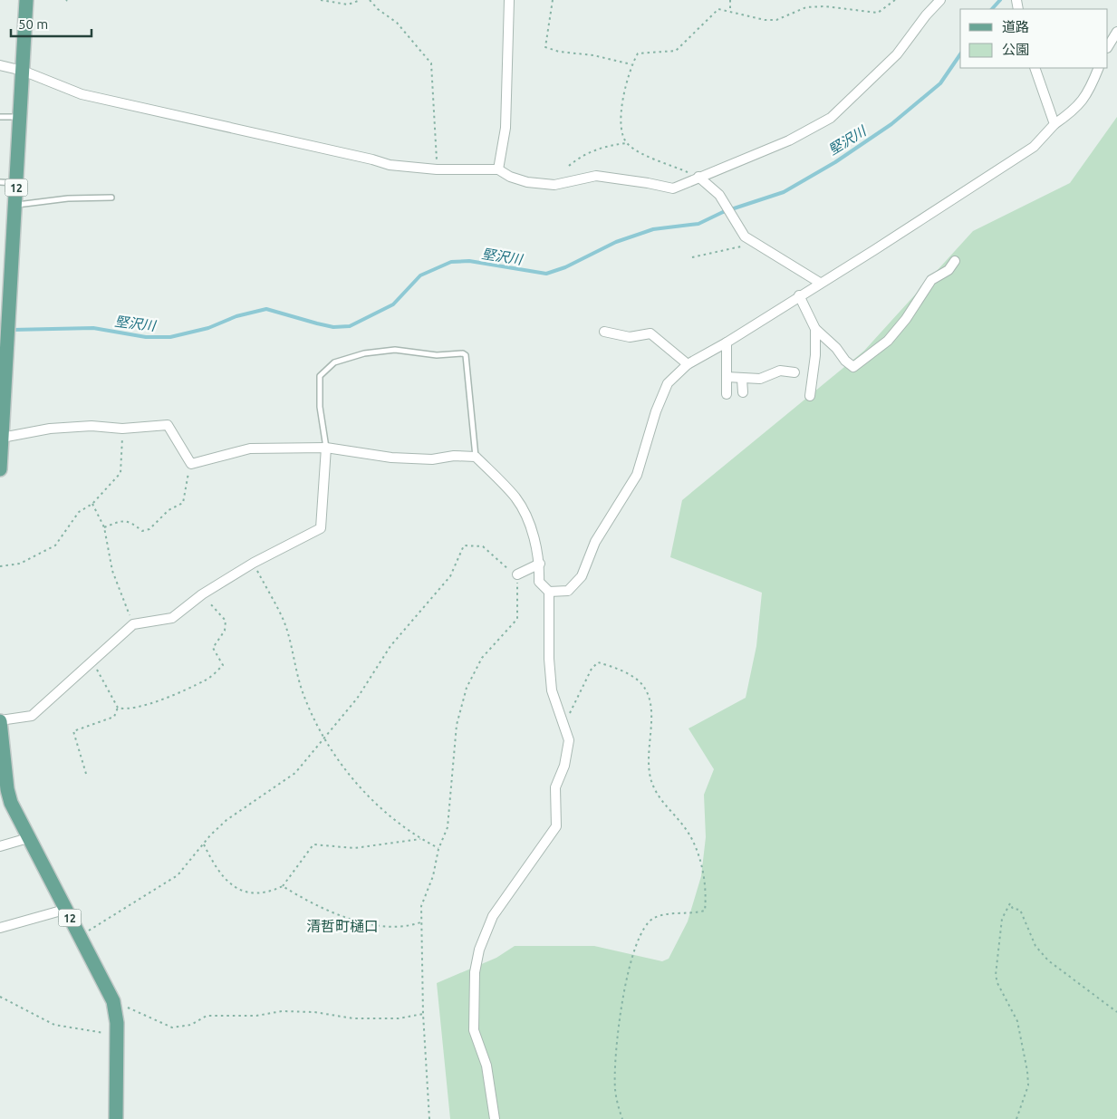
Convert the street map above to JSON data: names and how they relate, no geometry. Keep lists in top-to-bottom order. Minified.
{"streets":{"main road":["12"]},"districts":["清哲町樋口"],"water":["堅沢川"],"legend":["道路","公園"],"scale_bar":"50 m"}
